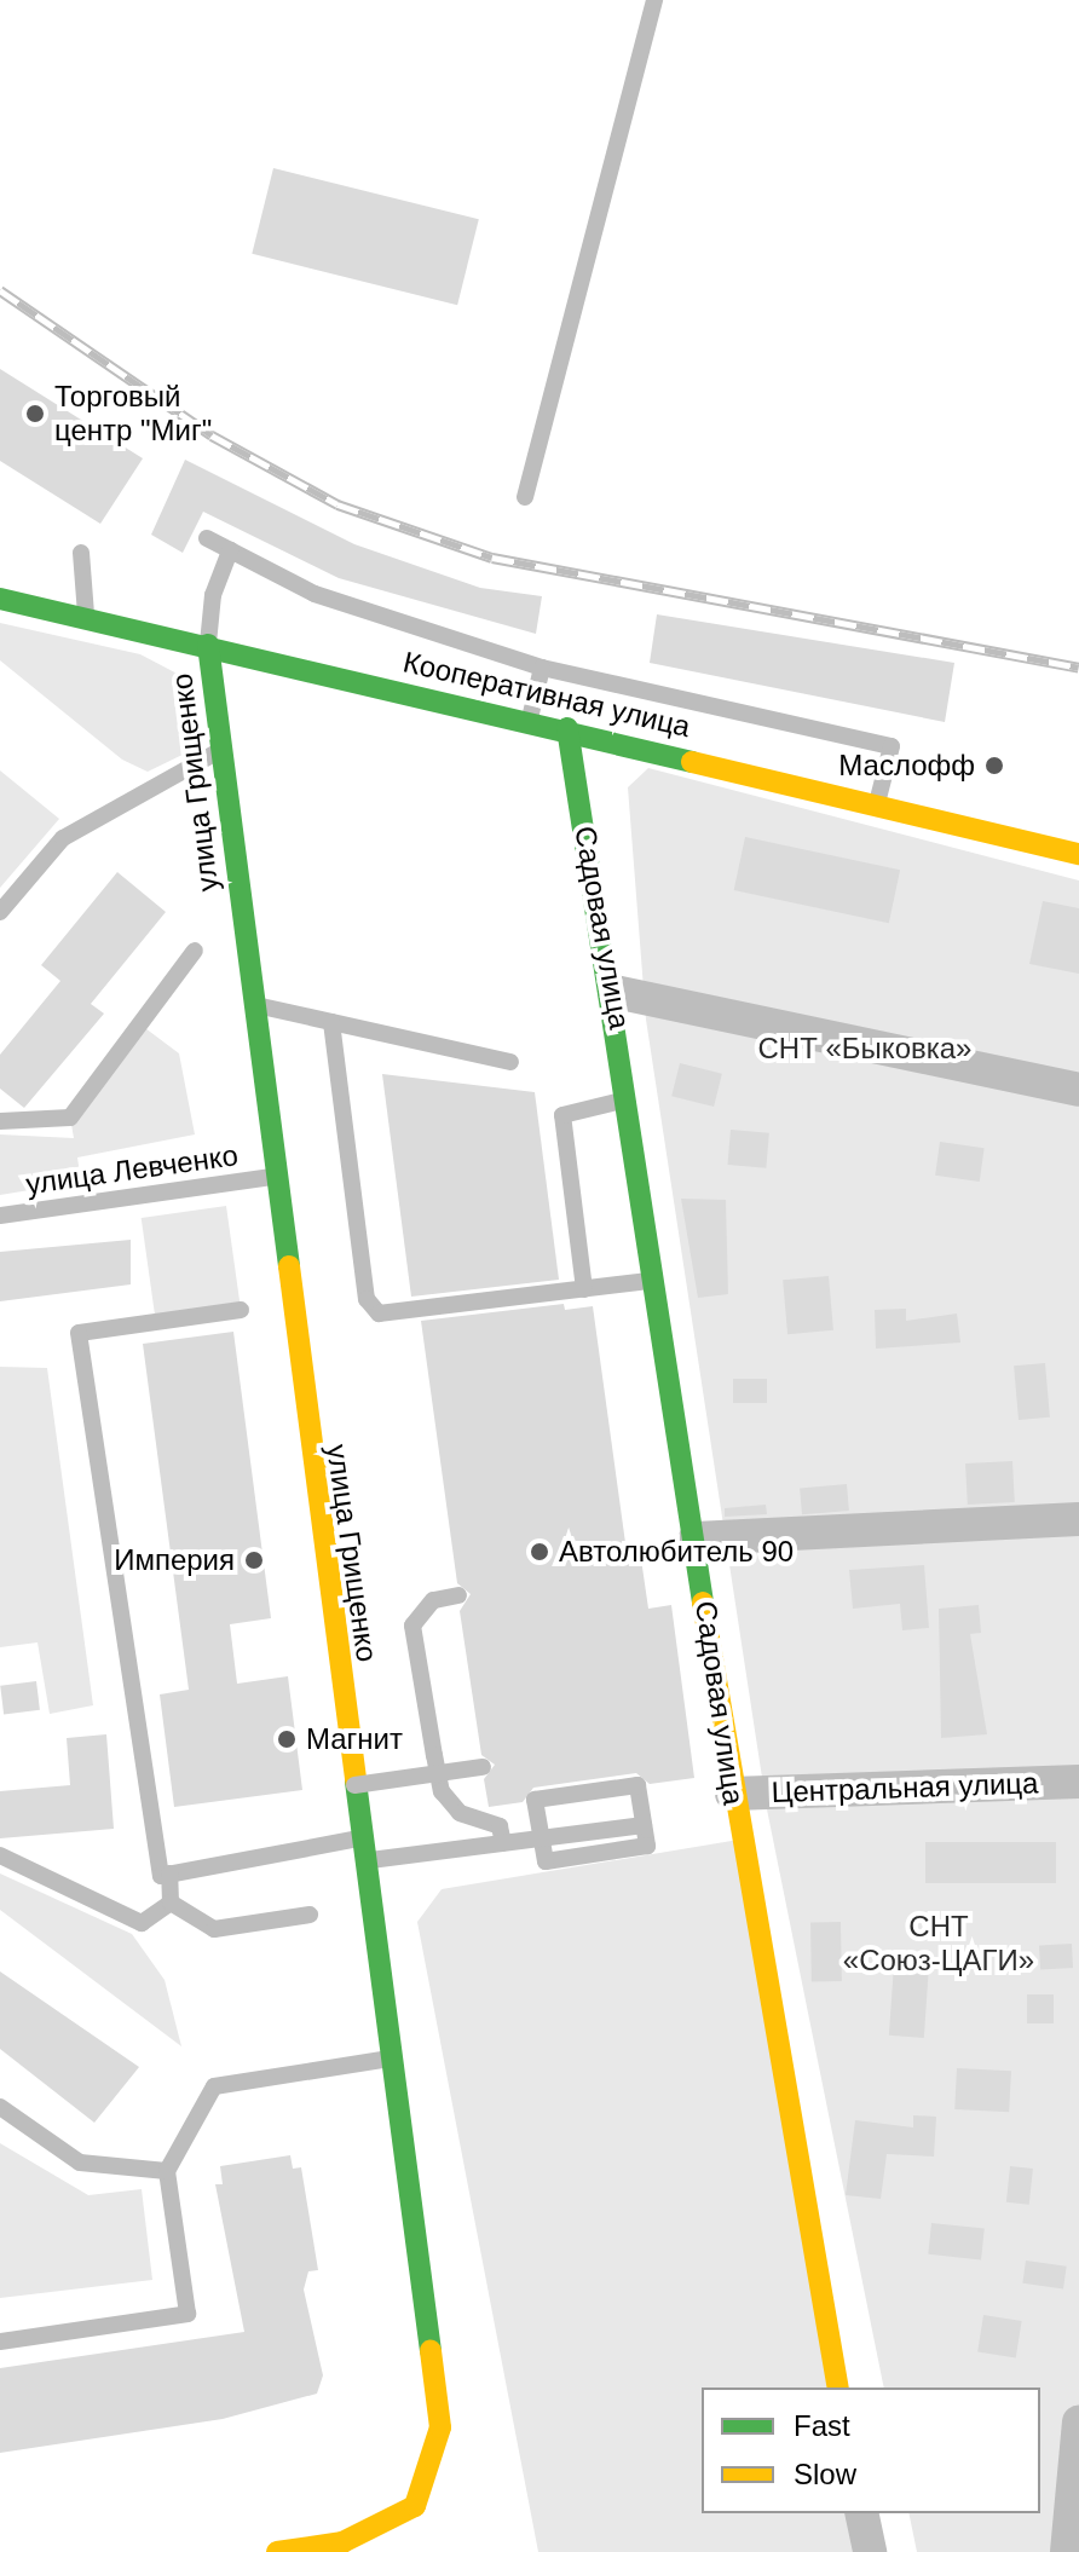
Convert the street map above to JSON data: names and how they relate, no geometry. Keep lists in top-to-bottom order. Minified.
{"streets":{"street":["Кооперативная улица","улица Грищенко","Садовая улица","Центральная улица"],"lane":["улица Левченко"]},"crossings":[["Кооперативная улица","улица Грищенко"],["Кооперативная улица","Садовая улица"],["улица Грищенко","улица Левченко"],["Садовая улица","Центральная улица"]],"parks":["СНТ «Быковка»","СНТ «Союз-ЦАГИ»"],"places":["Торговый центр \"Миг\"","Маслофф","Автолюбитель 90","Империя","Магнит"],"legend":["Fast","Slow"]}
